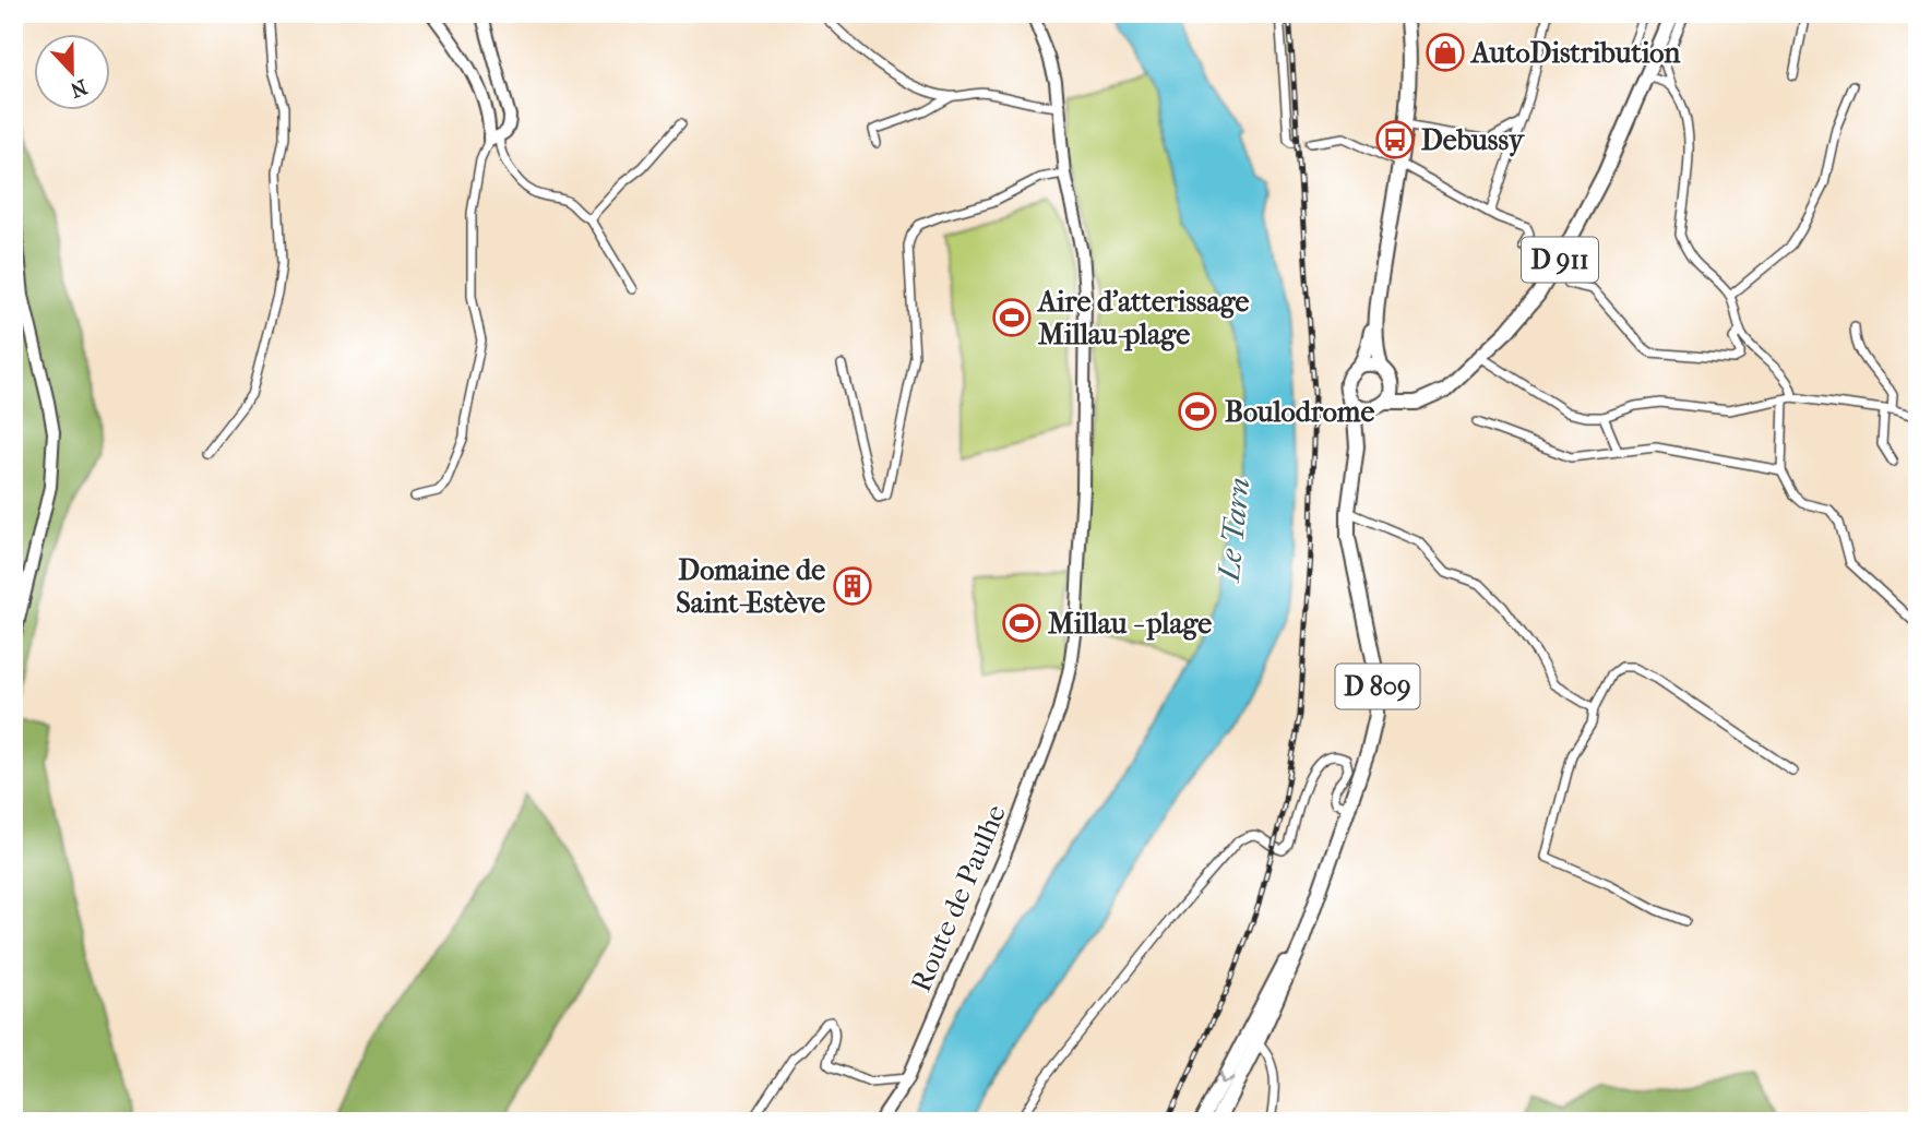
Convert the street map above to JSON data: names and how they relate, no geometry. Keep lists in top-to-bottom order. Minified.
{"streets":{"main road":["D 911","D 809"],"street":["Route de Paulhe"]},"crossings":[["D 911","D 809"]],"water":["Le Tarn"],"places":{"shop":["AutoDistribution"],"bus stop":["Debussy"],"sports":["Aire d'atterissage Millau-plage","Boulodrome","Millau - plage"],"building":["Domaine de Saint-Estève"]},"north":"bottom"}
